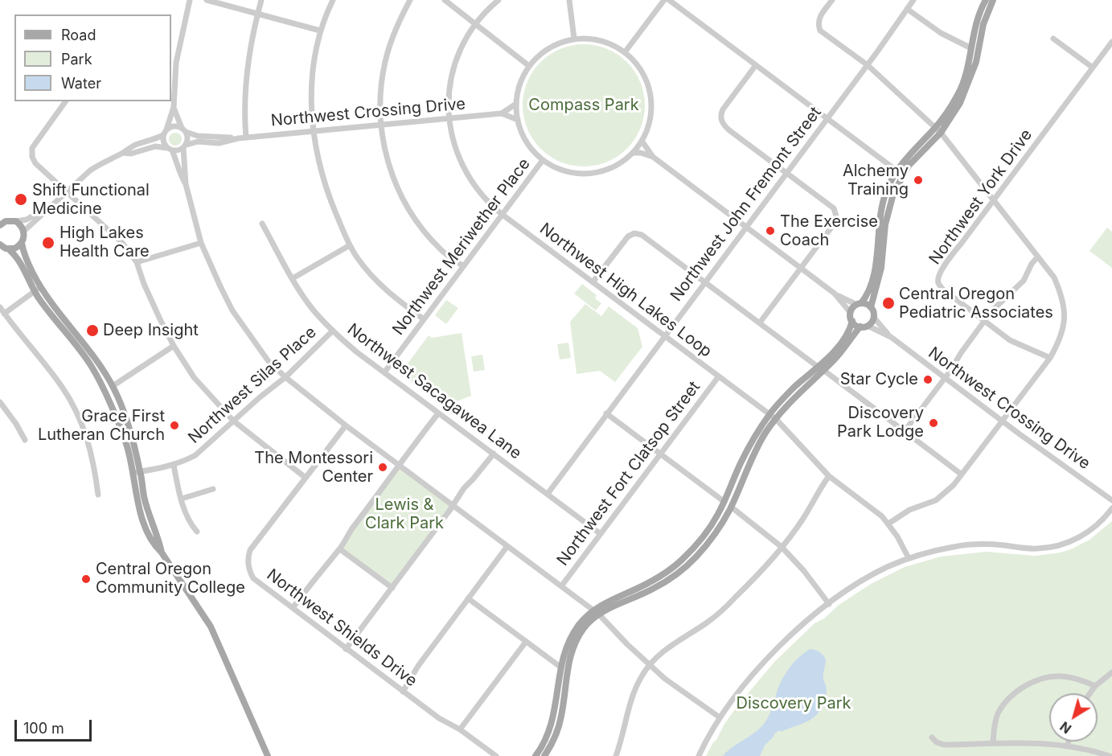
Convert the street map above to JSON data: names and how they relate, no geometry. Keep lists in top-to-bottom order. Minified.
{"streets":{"street":["Northwest Crossing Drive","Northwest York Drive","Northwest John Fremont Street","Northwest Meriwether Place","Northwest High Lakes Loop","Northwest Silas Place","Northwest Sacagawea Lane","Northwest Fort Clatsop Street","Northwest Shields Drive"]},"crossings":[["Northwest Crossing Drive","Northwest Meriwether Place"],["Northwest Crossing Drive","Northwest High Lakes Loop"],["Northwest John Fremont Street","Northwest High Lakes Loop"],["Northwest John Fremont Street","Northwest Sacagawea Lane"],["Northwest Meriwether Place","Northwest High Lakes Loop"],["Northwest Meriwether Place","Northwest Sacagawea Lane"],["Northwest High Lakes Loop","Northwest Fort Clatsop Street"],["Northwest Silas Place","Northwest Sacagawea Lane"],["Northwest Sacagawea Lane","Northwest Fort Clatsop Street"]],"parks":["Compass Park","Lewis & Clark Park","Discovery Park"],"places":["Alchemy Training","Shift Functional Medicine","The Exercise Coach","High Lakes Health Care","Central Oregon Pediatric Associates","Deep Insight","Star Cycle","Discovery Park Lodge","Grace First Lutheran Church","The Montessori Center","Central Oregon Community College"],"legend":["Road","Park","Water"],"scale_bar":"100 m","north":"bottom left"}
